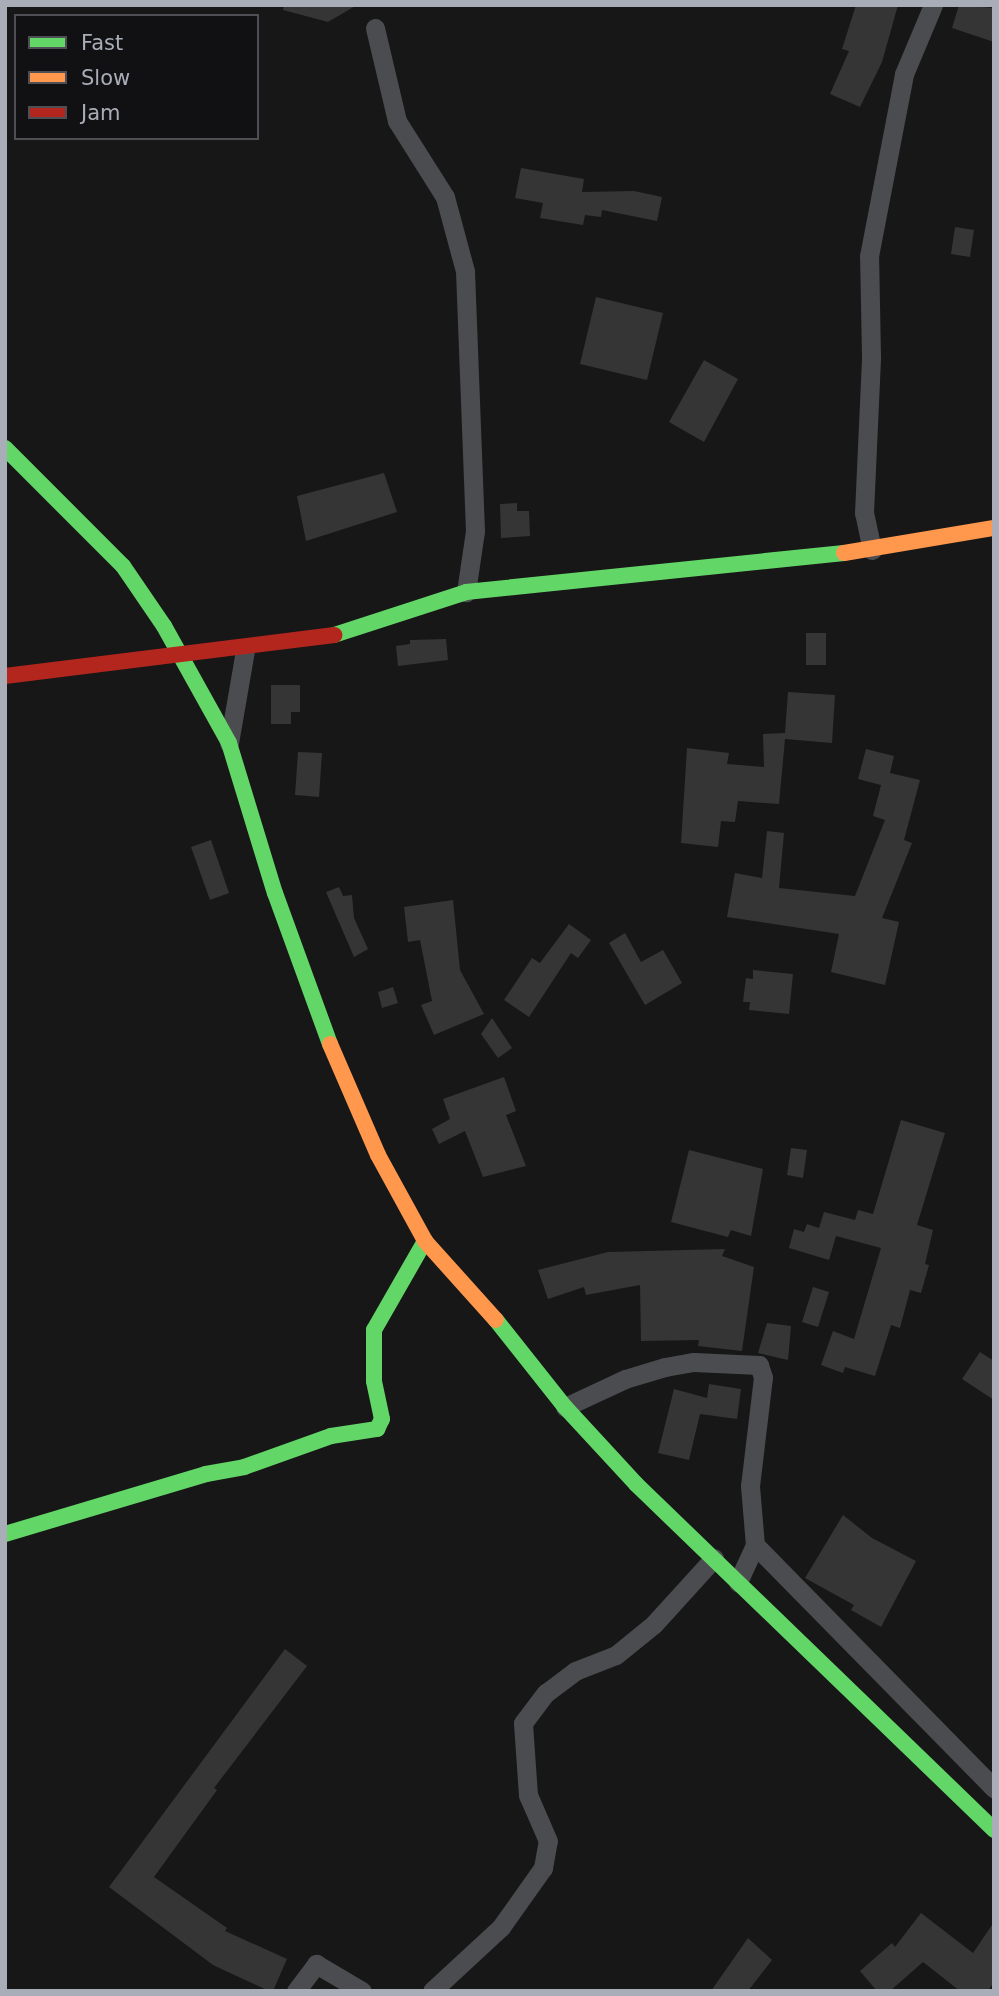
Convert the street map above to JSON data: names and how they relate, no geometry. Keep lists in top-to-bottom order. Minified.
{"legend":["Fast","Slow","Jam"]}
